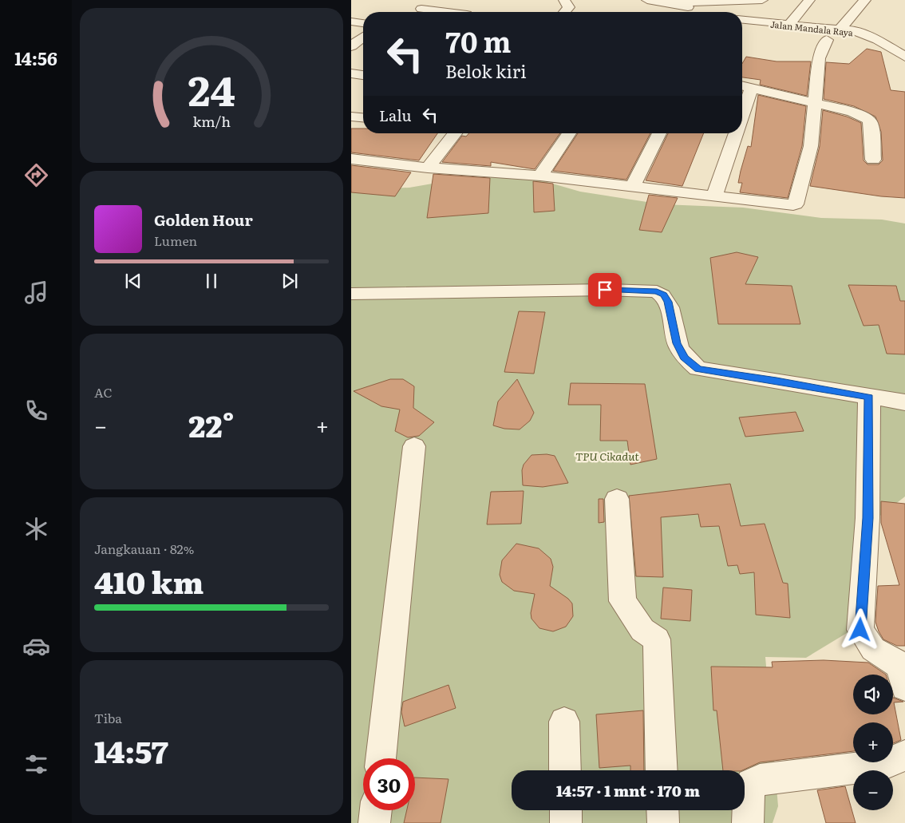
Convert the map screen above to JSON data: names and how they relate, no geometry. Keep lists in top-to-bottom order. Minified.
{"streets":{"street":["Jalan Mandala Raya"]},"parks":["TPU Cikadut"],"page":{"tabs":"14:56","turn":["70 m","Belok kiri"],"then":"Lalu","song":["Golden Hour","Lumen"],"tile":["AC",["Jangkauan · 82%","410 km"],["Tiba","14:57"]],"heat":["−","22°","+"],"map_buttons":["+","−"],"limit":"30","trip":"14:57 · 1 mnt · 170 m","gauge":["24","km/h"]}}
